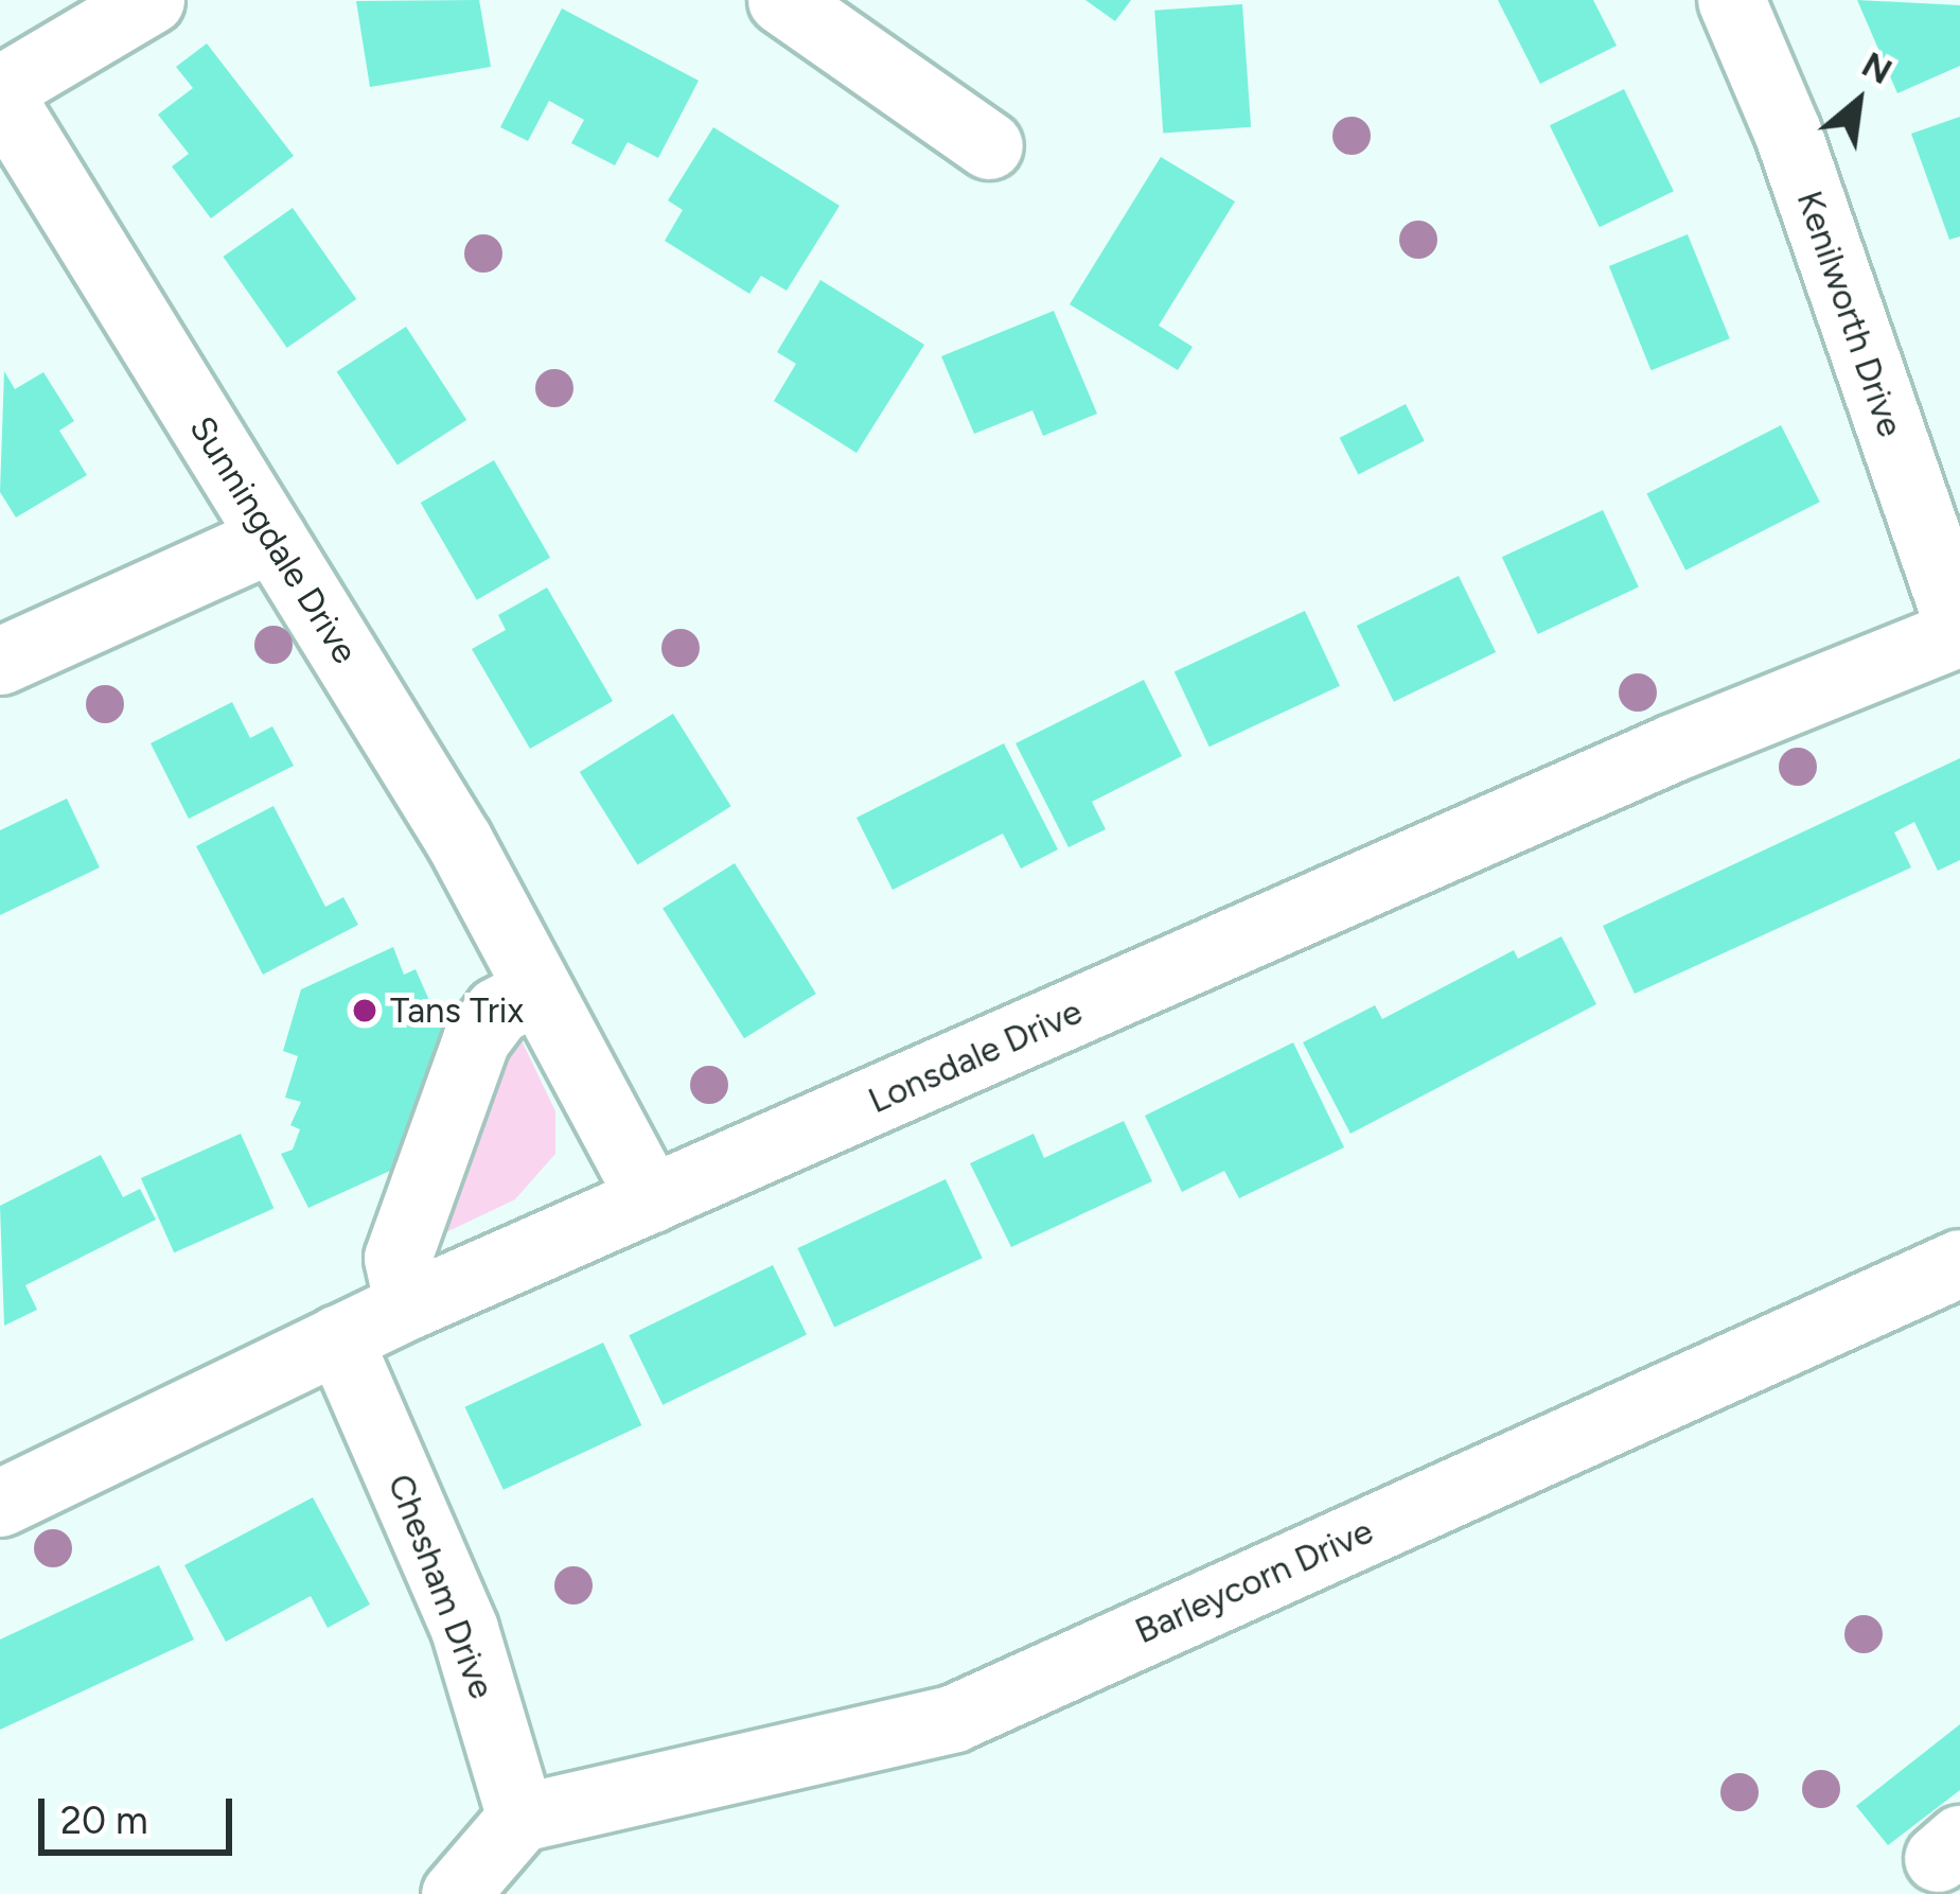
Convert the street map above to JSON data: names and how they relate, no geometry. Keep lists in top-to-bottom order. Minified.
{"streets":{"street":["Kenilworth Drive","Sunningdale Drive","Lonsdale Drive","Barleycorn Drive","Chesham Drive"]},"crossings":[["Kenilworth Drive","Lonsdale Drive"],["Sunningdale Drive","Lonsdale Drive"],["Lonsdale Drive","Chesham Drive"],["Barleycorn Drive","Chesham Drive"]],"places":["Tans Trix"],"scale_bar":"20 m","north":"top right"}
